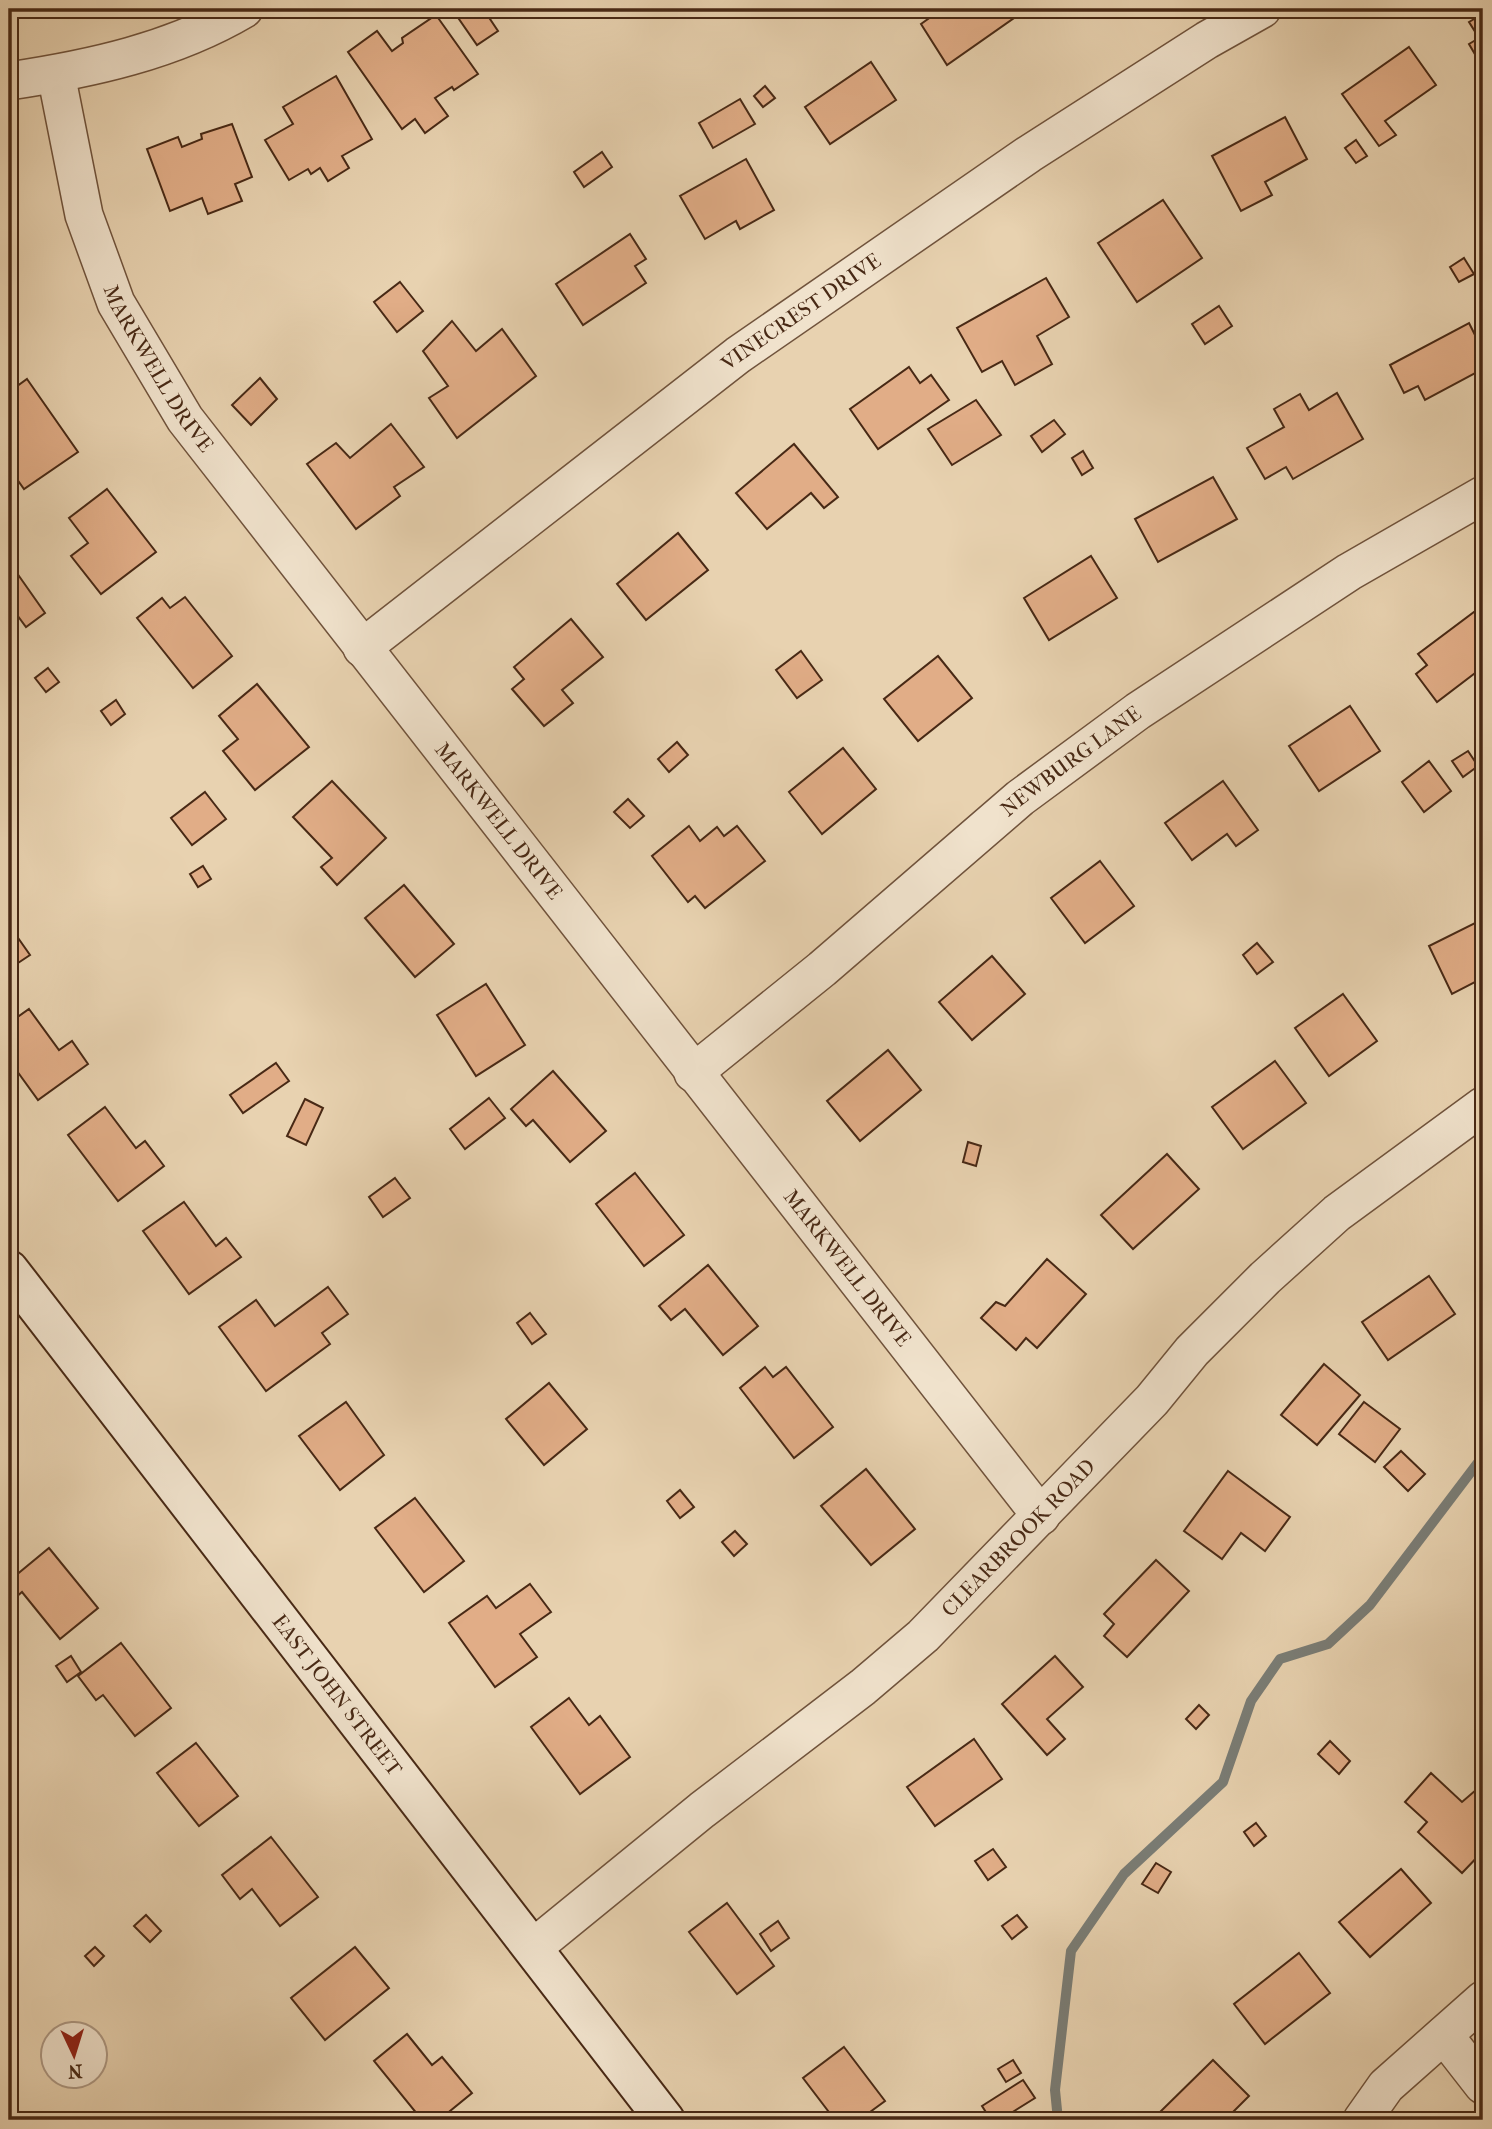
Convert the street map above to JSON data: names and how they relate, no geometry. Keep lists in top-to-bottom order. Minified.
{"streets":{"main road":["EAST JOHN STREET"],"street":["VINECREST DRIVE","MARKWELL DRIVE","NEWBURG LANE","CLEARBROOK ROAD"]},"crossings":[["VINECREST DRIVE","MARKWELL DRIVE"],["MARKWELL DRIVE","NEWBURG LANE"],["MARKWELL DRIVE","CLEARBROOK ROAD"],["CLEARBROOK ROAD","EAST JOHN STREET"]],"north":"bottom"}
